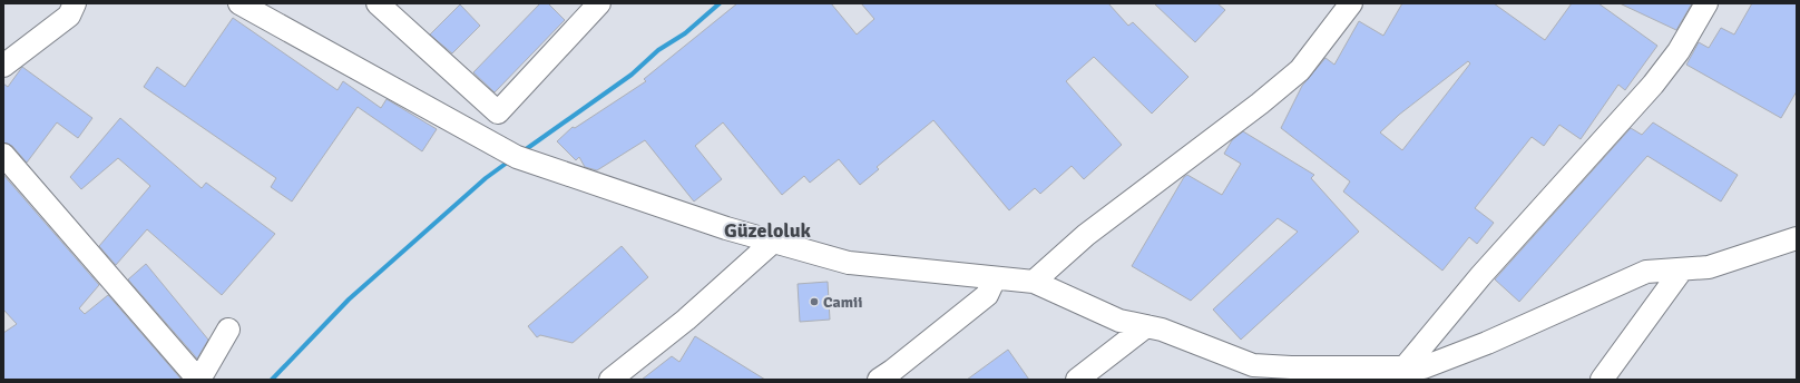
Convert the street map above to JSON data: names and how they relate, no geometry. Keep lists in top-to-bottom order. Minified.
{"districts":["Güzeloluk"],"places":["Camii"]}
